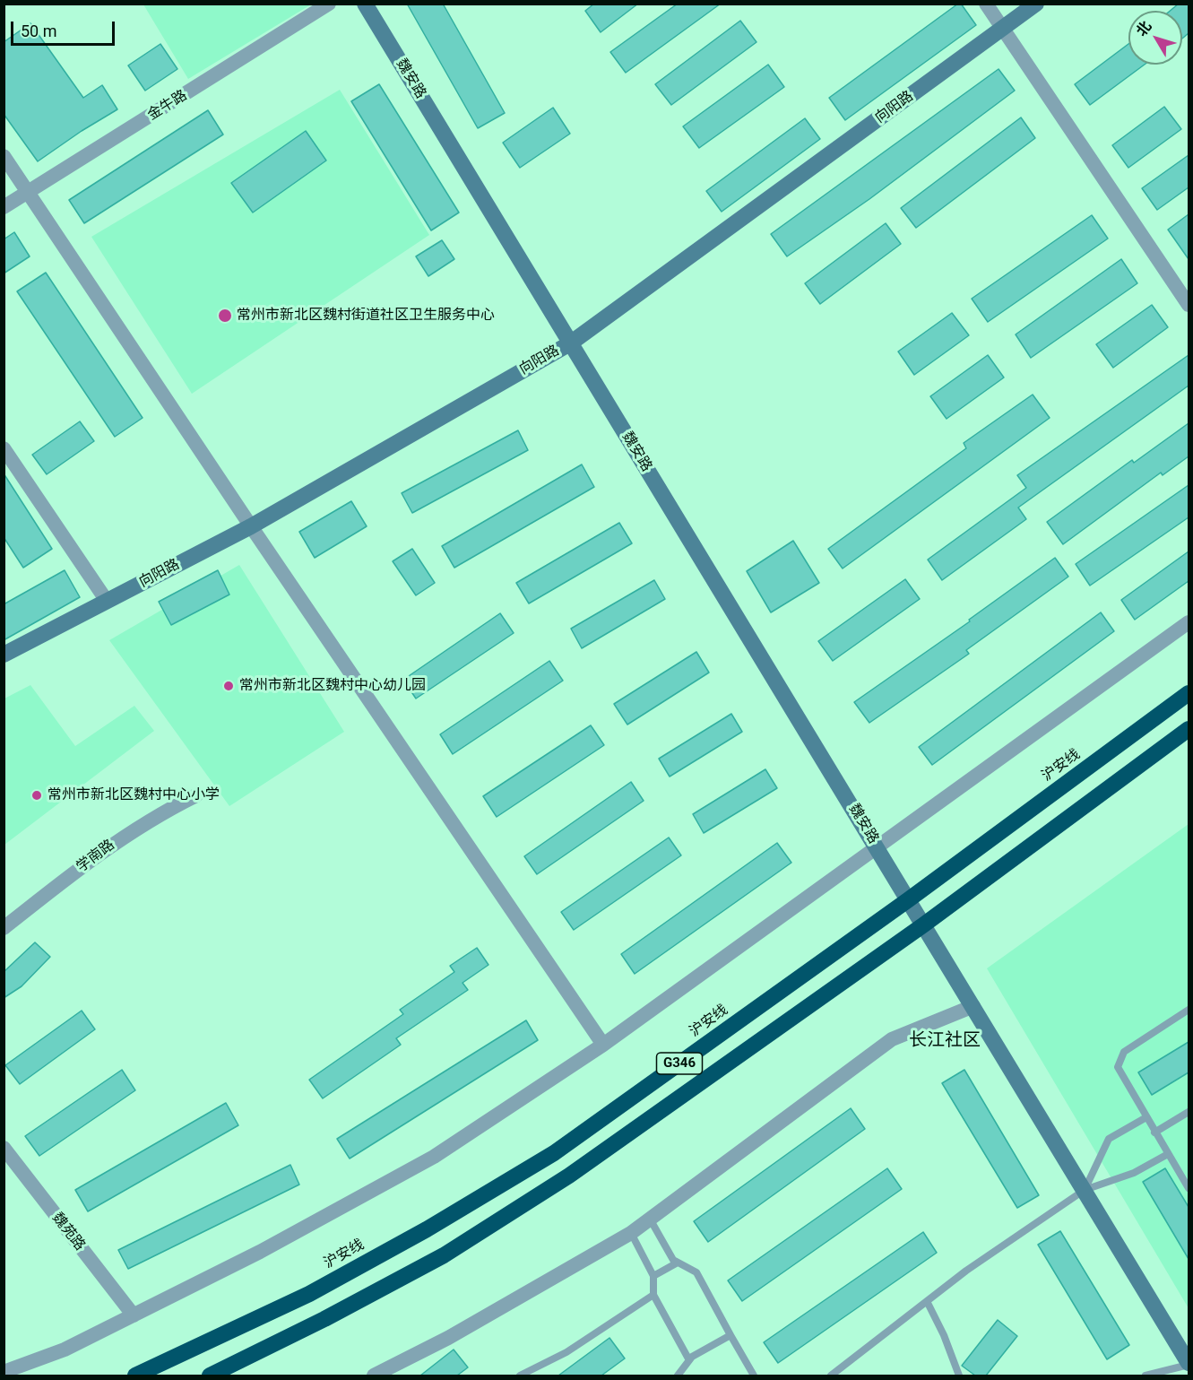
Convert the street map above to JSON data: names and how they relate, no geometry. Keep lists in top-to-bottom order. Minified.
{"streets":{"highway":["沪安线","G346"],"main road":["魏安路","向阳路"],"street":["金牛路","学南路","魏苑路"]},"crossings":[["魏安路","向阳路"],["魏安路","沪安线"],["魏安路","G346"]],"districts":["长江社区"],"places":["常州市新北区魏村街道社区卫生服务中心","常州市新北区魏村中心幼儿园","常州市新北区魏村中心小学"],"scale_bar":"50 m","north":"top left"}
